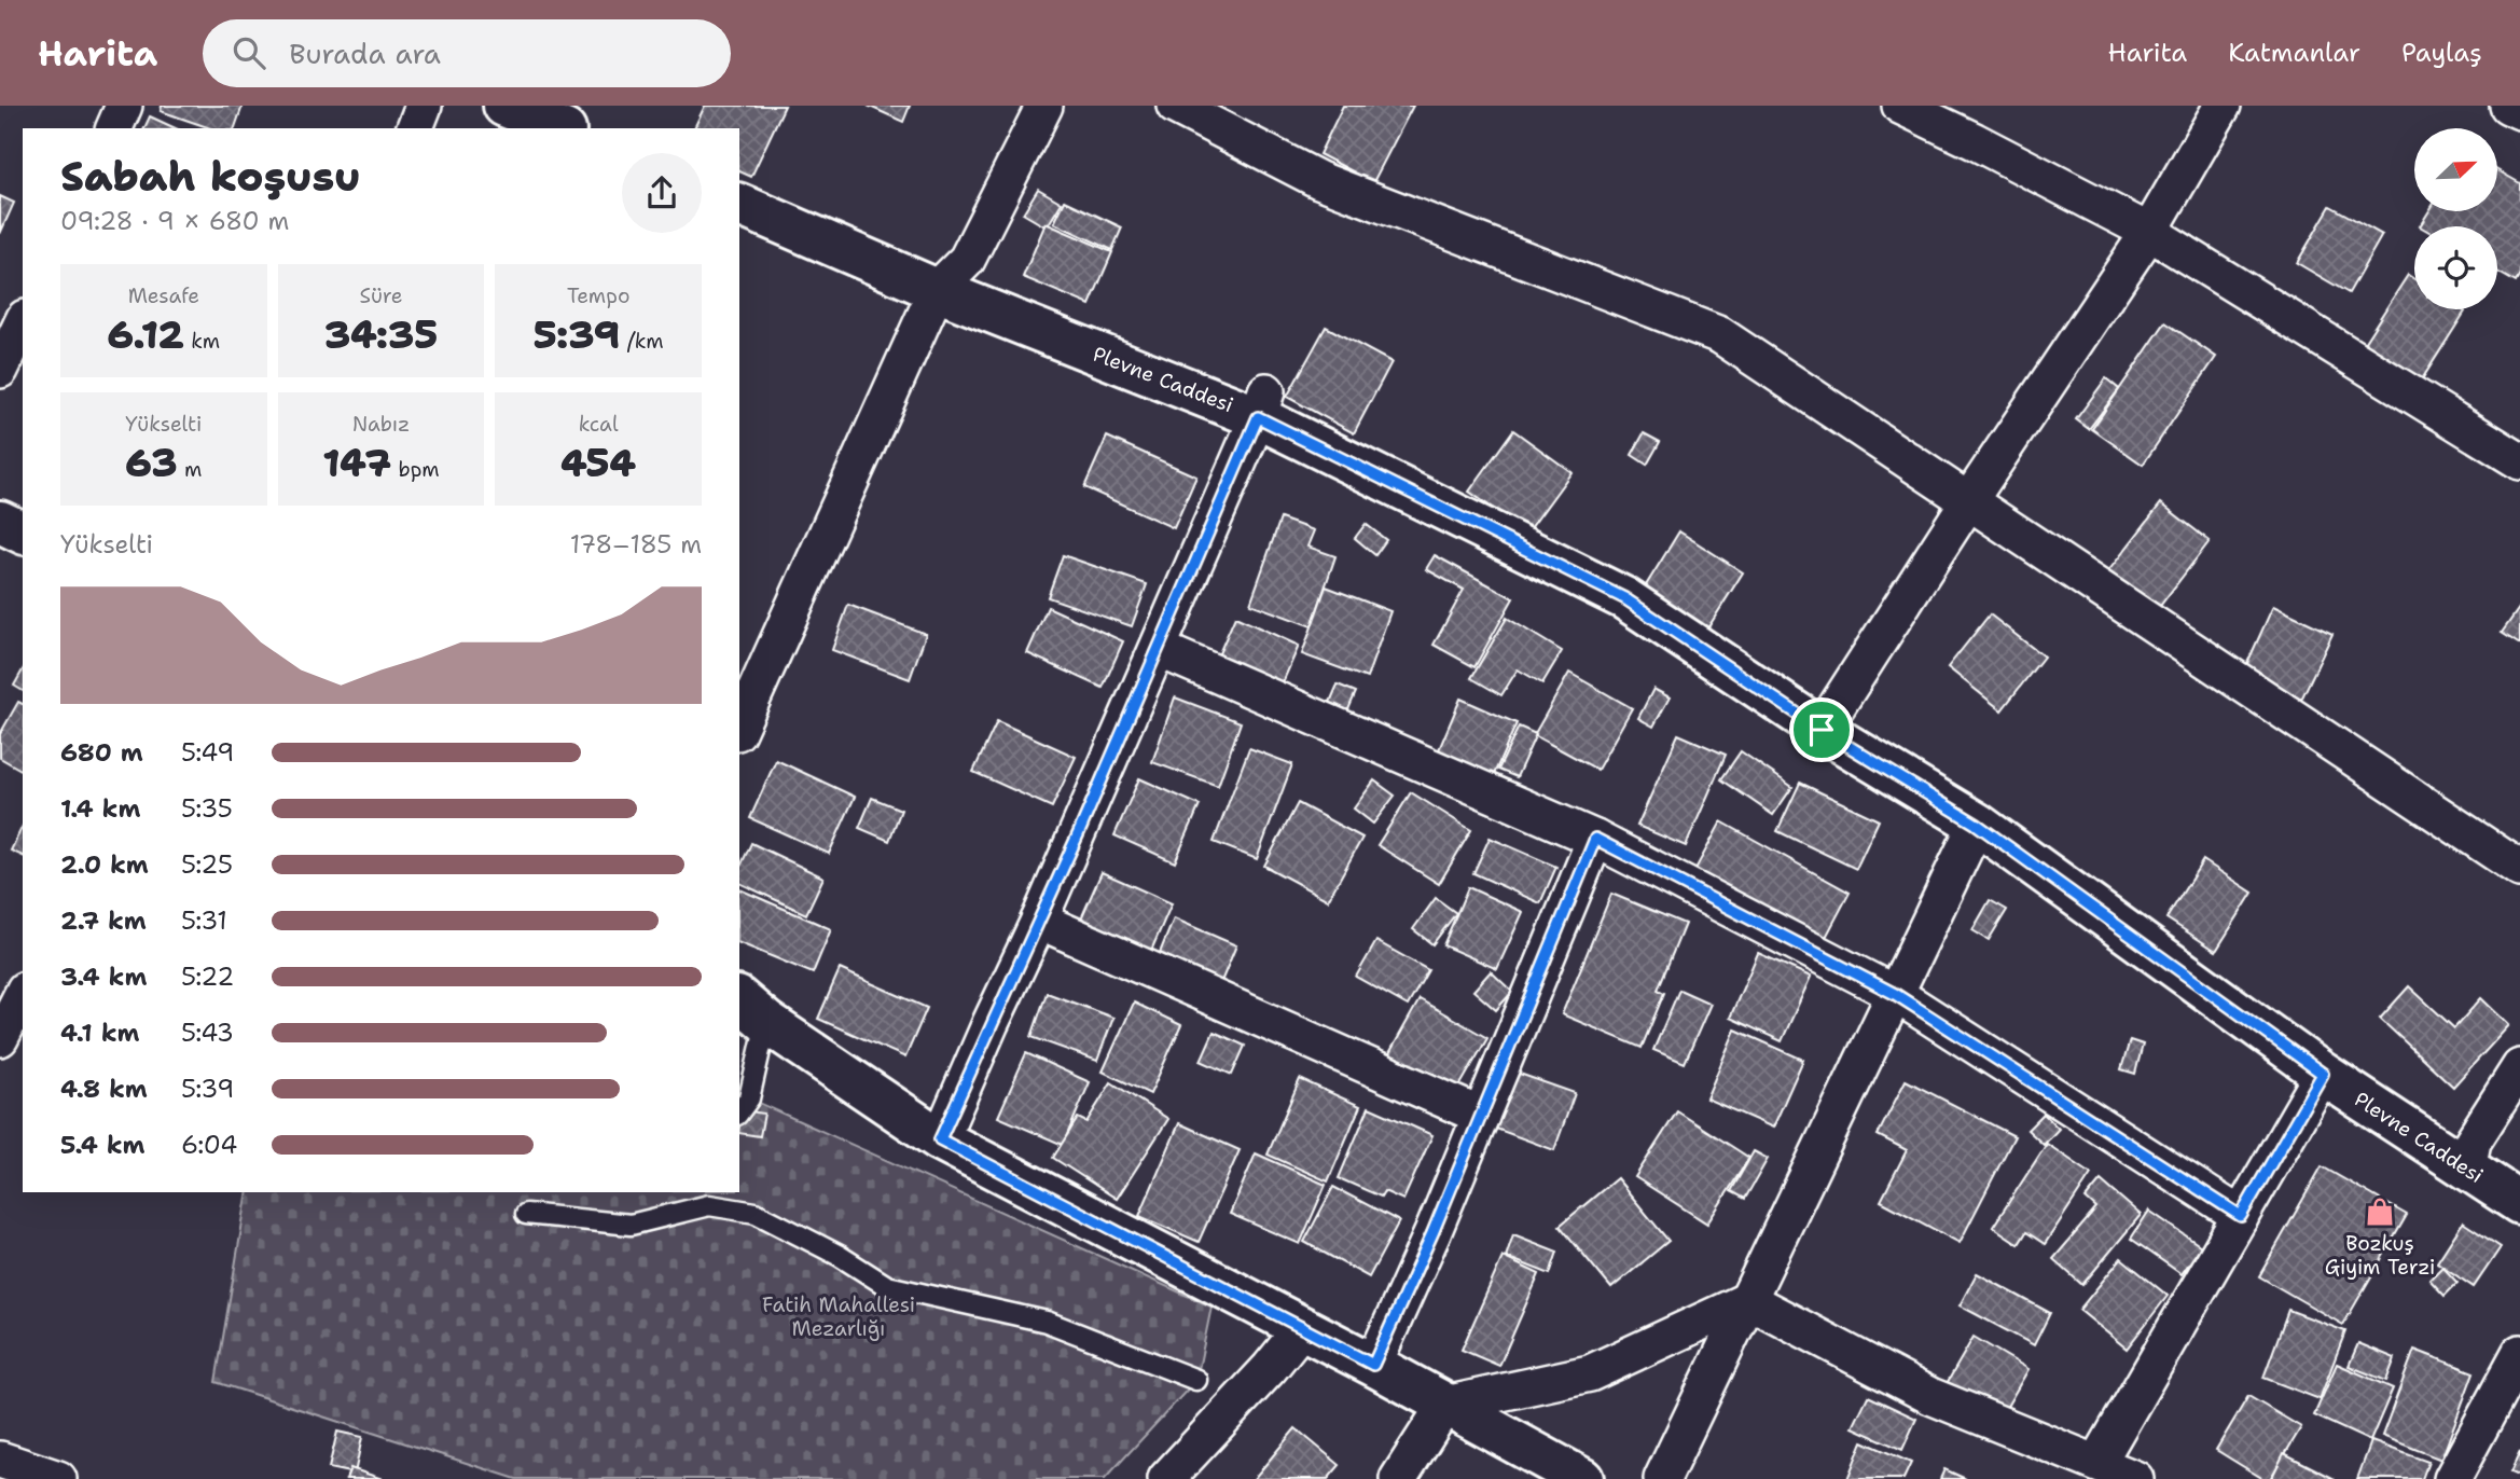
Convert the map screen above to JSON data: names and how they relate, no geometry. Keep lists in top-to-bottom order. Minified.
{"streets":{"street":["Plevne Caddesi"]},"parks":["Fatih Mahallesi Mezarlığı"],"places":{"shop":["Bozkuş Giyim Terzi"]},"north":"top right","page":{"header":"Harita","search":"Burada ara","nav":["Harita","Katmanlar","Paylaş"],"heading":["Sabah koşusu","09:28 · 9 × 680 m"],"stats":[["Mesafe","6.12 km"],["Süre","34:35"],["Tempo","5:39 /km"],["Yükselti","63 m"],["Nabız","147 bpm"],["kcal","454"]],"chart":["Yükselti","178–185 m"],"list":[{"name":"680 m","note":"5:49"},{"name":"1.4 km","note":"5:35"},{"name":"2.0 km","note":"5:25"},{"name":"2.7 km","note":"5:31"},{"name":"3.4 km","note":"5:22"},{"name":"4.1 km","note":"5:43"},{"name":"4.8 km","note":"5:39"},{"name":"5.4 km","note":"6:04"}]}}
